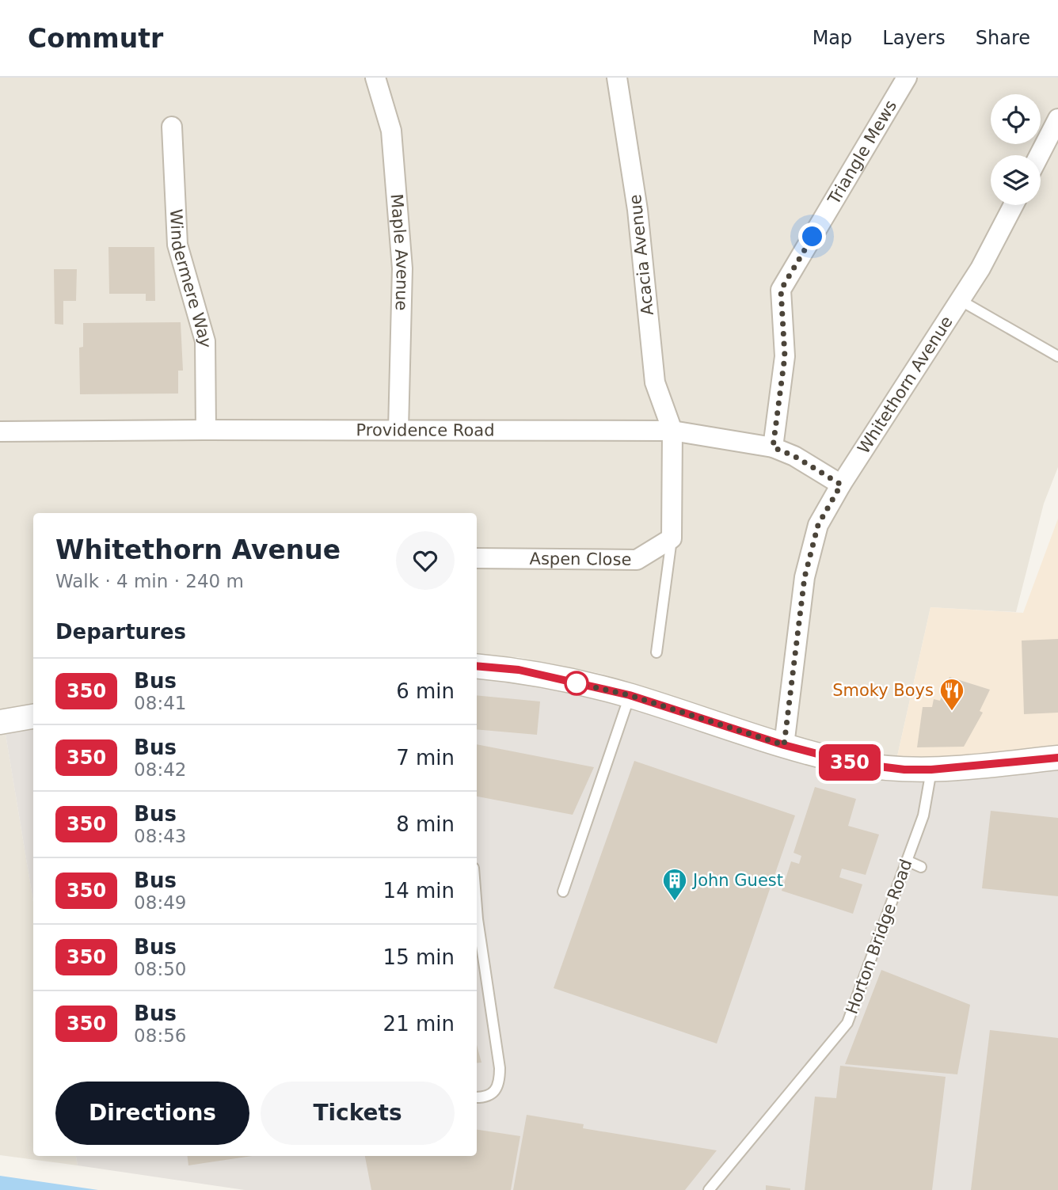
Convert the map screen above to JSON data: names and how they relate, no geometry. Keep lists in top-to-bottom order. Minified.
{"streets":{"street":["Triangle Mews","Maple Avenue","Acacia Avenue","Windermere Way","Whitethorn Avenue","Providence Road","Aspen Close"],"lane":["Horton Bridge Road"]},"crossings":[["Triangle Mews","Providence Road"],["Maple Avenue","Providence Road"],["Acacia Avenue","Providence Road"],["Windermere Way","Providence Road"],["Whitethorn Avenue","Providence Road"]],"places":{"restaurant":["Smoky Boys"],"building":["John Guest"]},"lines":["bus line 350"],"page":{"header":"Commutr","nav":["Map","Layers","Share"],"on_map":"350","heading":[["Whitethorn Avenue","Walk · 4 min · 240 m"],"Departures"],"list":[{"mark":"350","name":"Bus","note":"08:41","value":"6 min"},{"mark":"350","name":"Bus","note":"08:42","value":"7 min"},{"mark":"350","name":"Bus","note":"08:43","value":"8 min"},{"mark":"350","name":"Bus","note":"08:49","value":"14 min"},{"mark":"350","name":"Bus","note":"08:50","value":"15 min"},{"mark":"350","name":"Bus","note":"08:56","value":"21 min"}],"buttons":["Directions","Tickets"]}}
